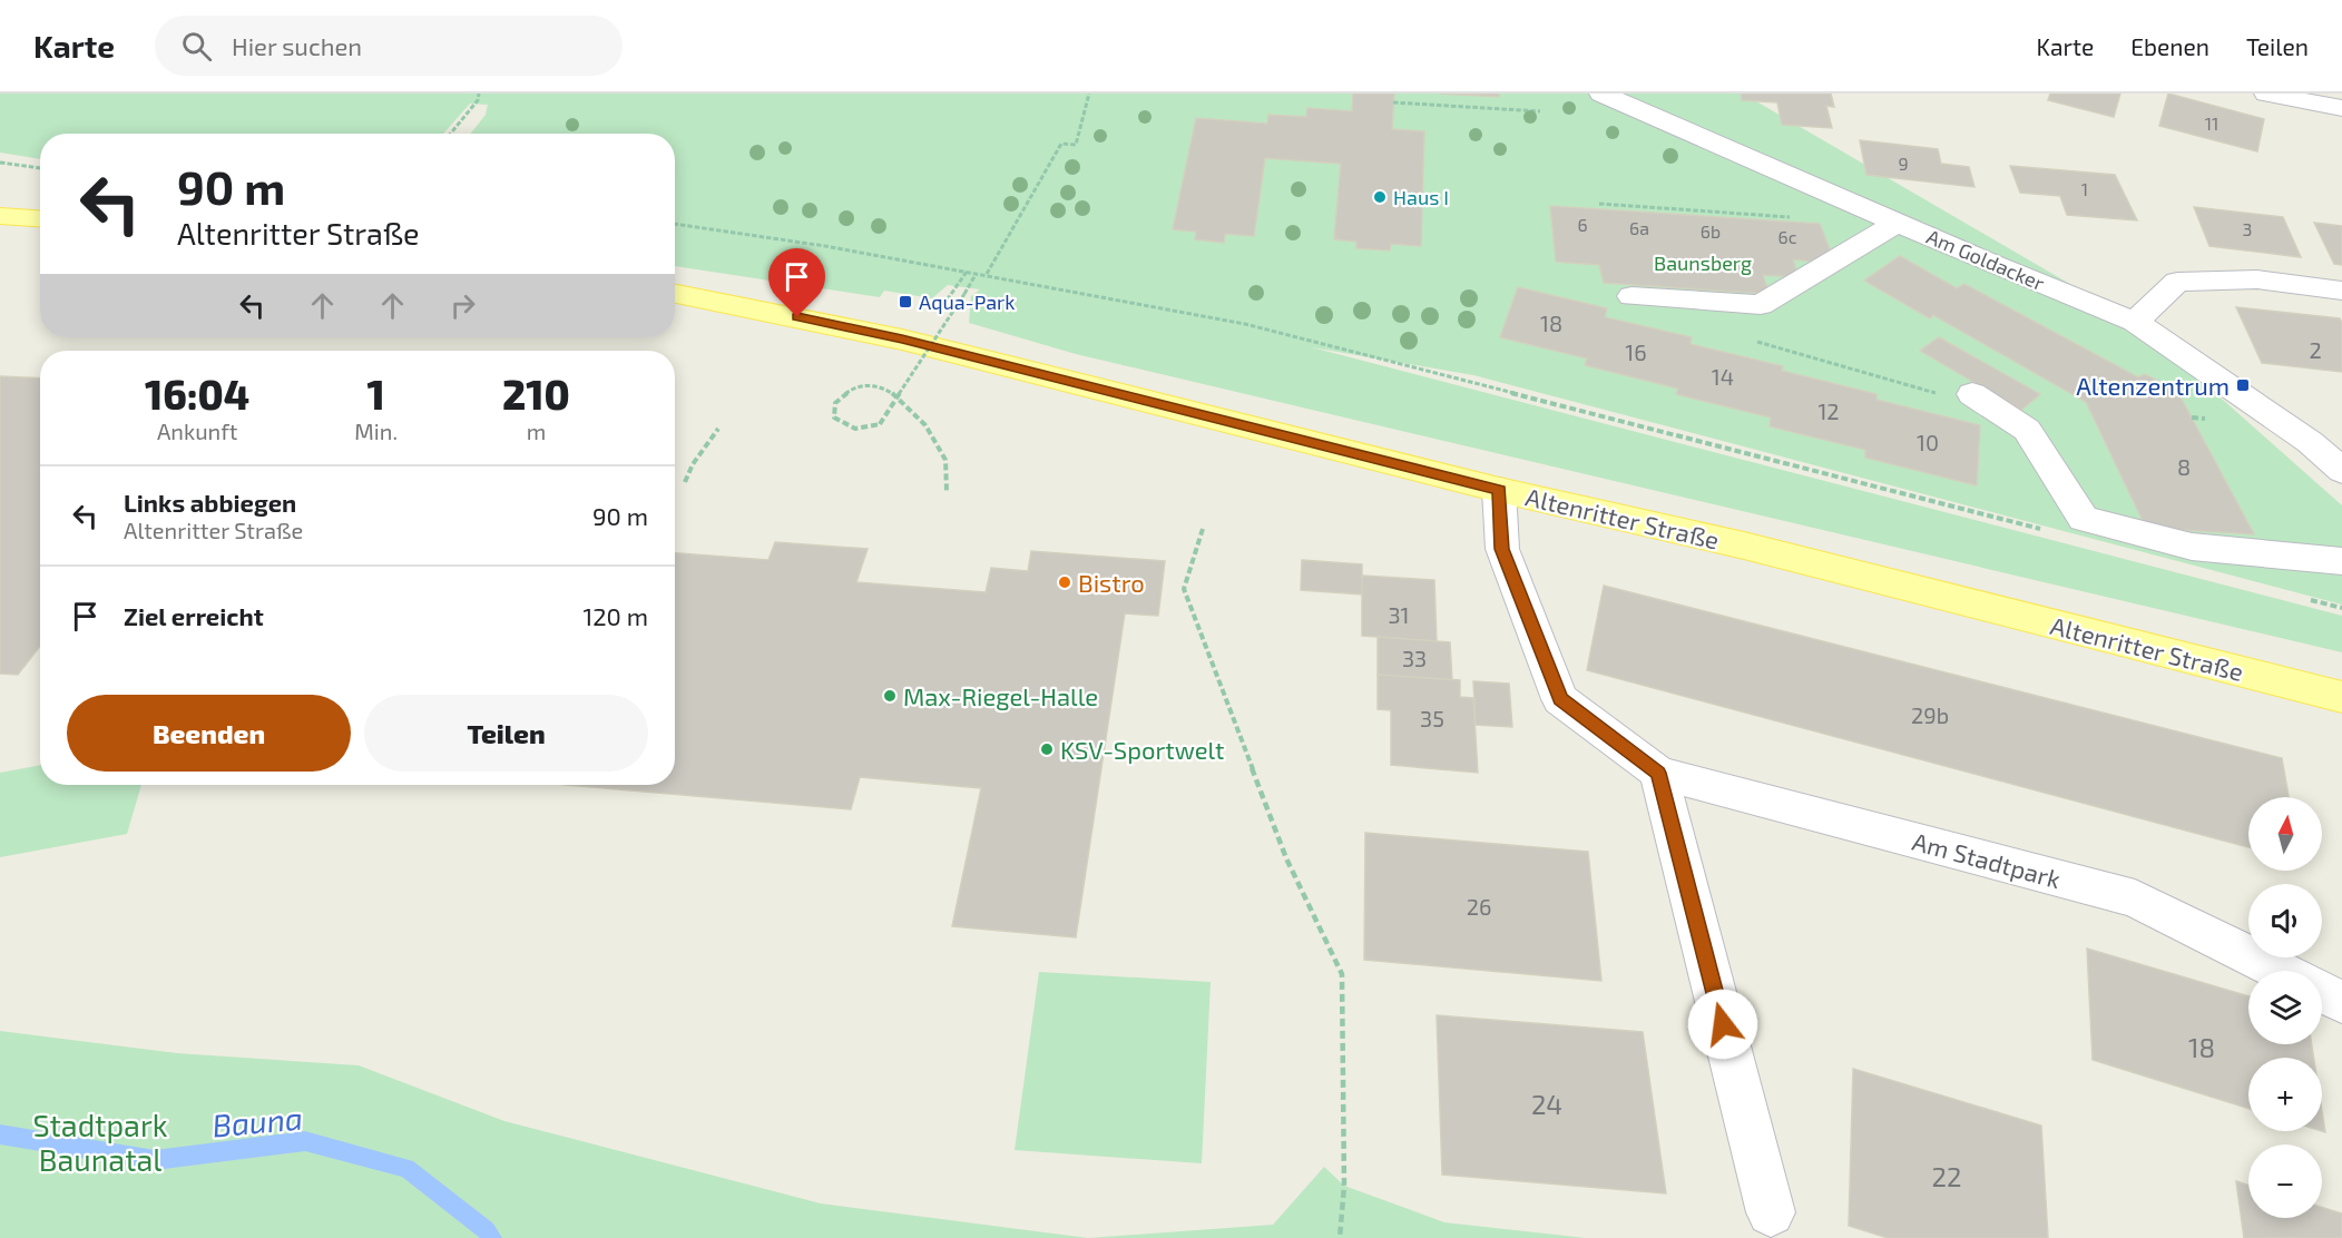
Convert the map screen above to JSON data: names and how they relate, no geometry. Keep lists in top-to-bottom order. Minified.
{"streets":{"main road":["Altenritter Straße"],"street":["Am Goldacker","Am Stadtpark"]},"crossings":[["Altenritter Straße","Am Stadtpark"]],"water":["Bauna"],"parks":["Baunsberg","Stadtpark Baunatal"],"places":{"other":["Haus I","Bistro","Max-Riegel-Halle","KSV-Sportwelt"],"transit":["Aqua-Park","Altenzentrum"]},"house_numbers":["11","9","1","6","6a","3","6b","6c","18","2","16","14","12","10","8","31","33","29b","35","26","18","24","22"],"north":"top","page":{"header":"Karte","search":"Hier suchen","nav":["Karte","Ebenen","Teilen"],"turn":["90 m","Altenritter Straße"],"eta":["16:04","Ankunft","1","Min.","210","m"],"list":[{"name":"Links abbiegen","note":"Altenritter Straße","value":"90 m"},{"name":"Ziel erreicht","value":"120 m"}],"buttons":["Beenden","Teilen"],"map_buttons":["+","−"]}}
